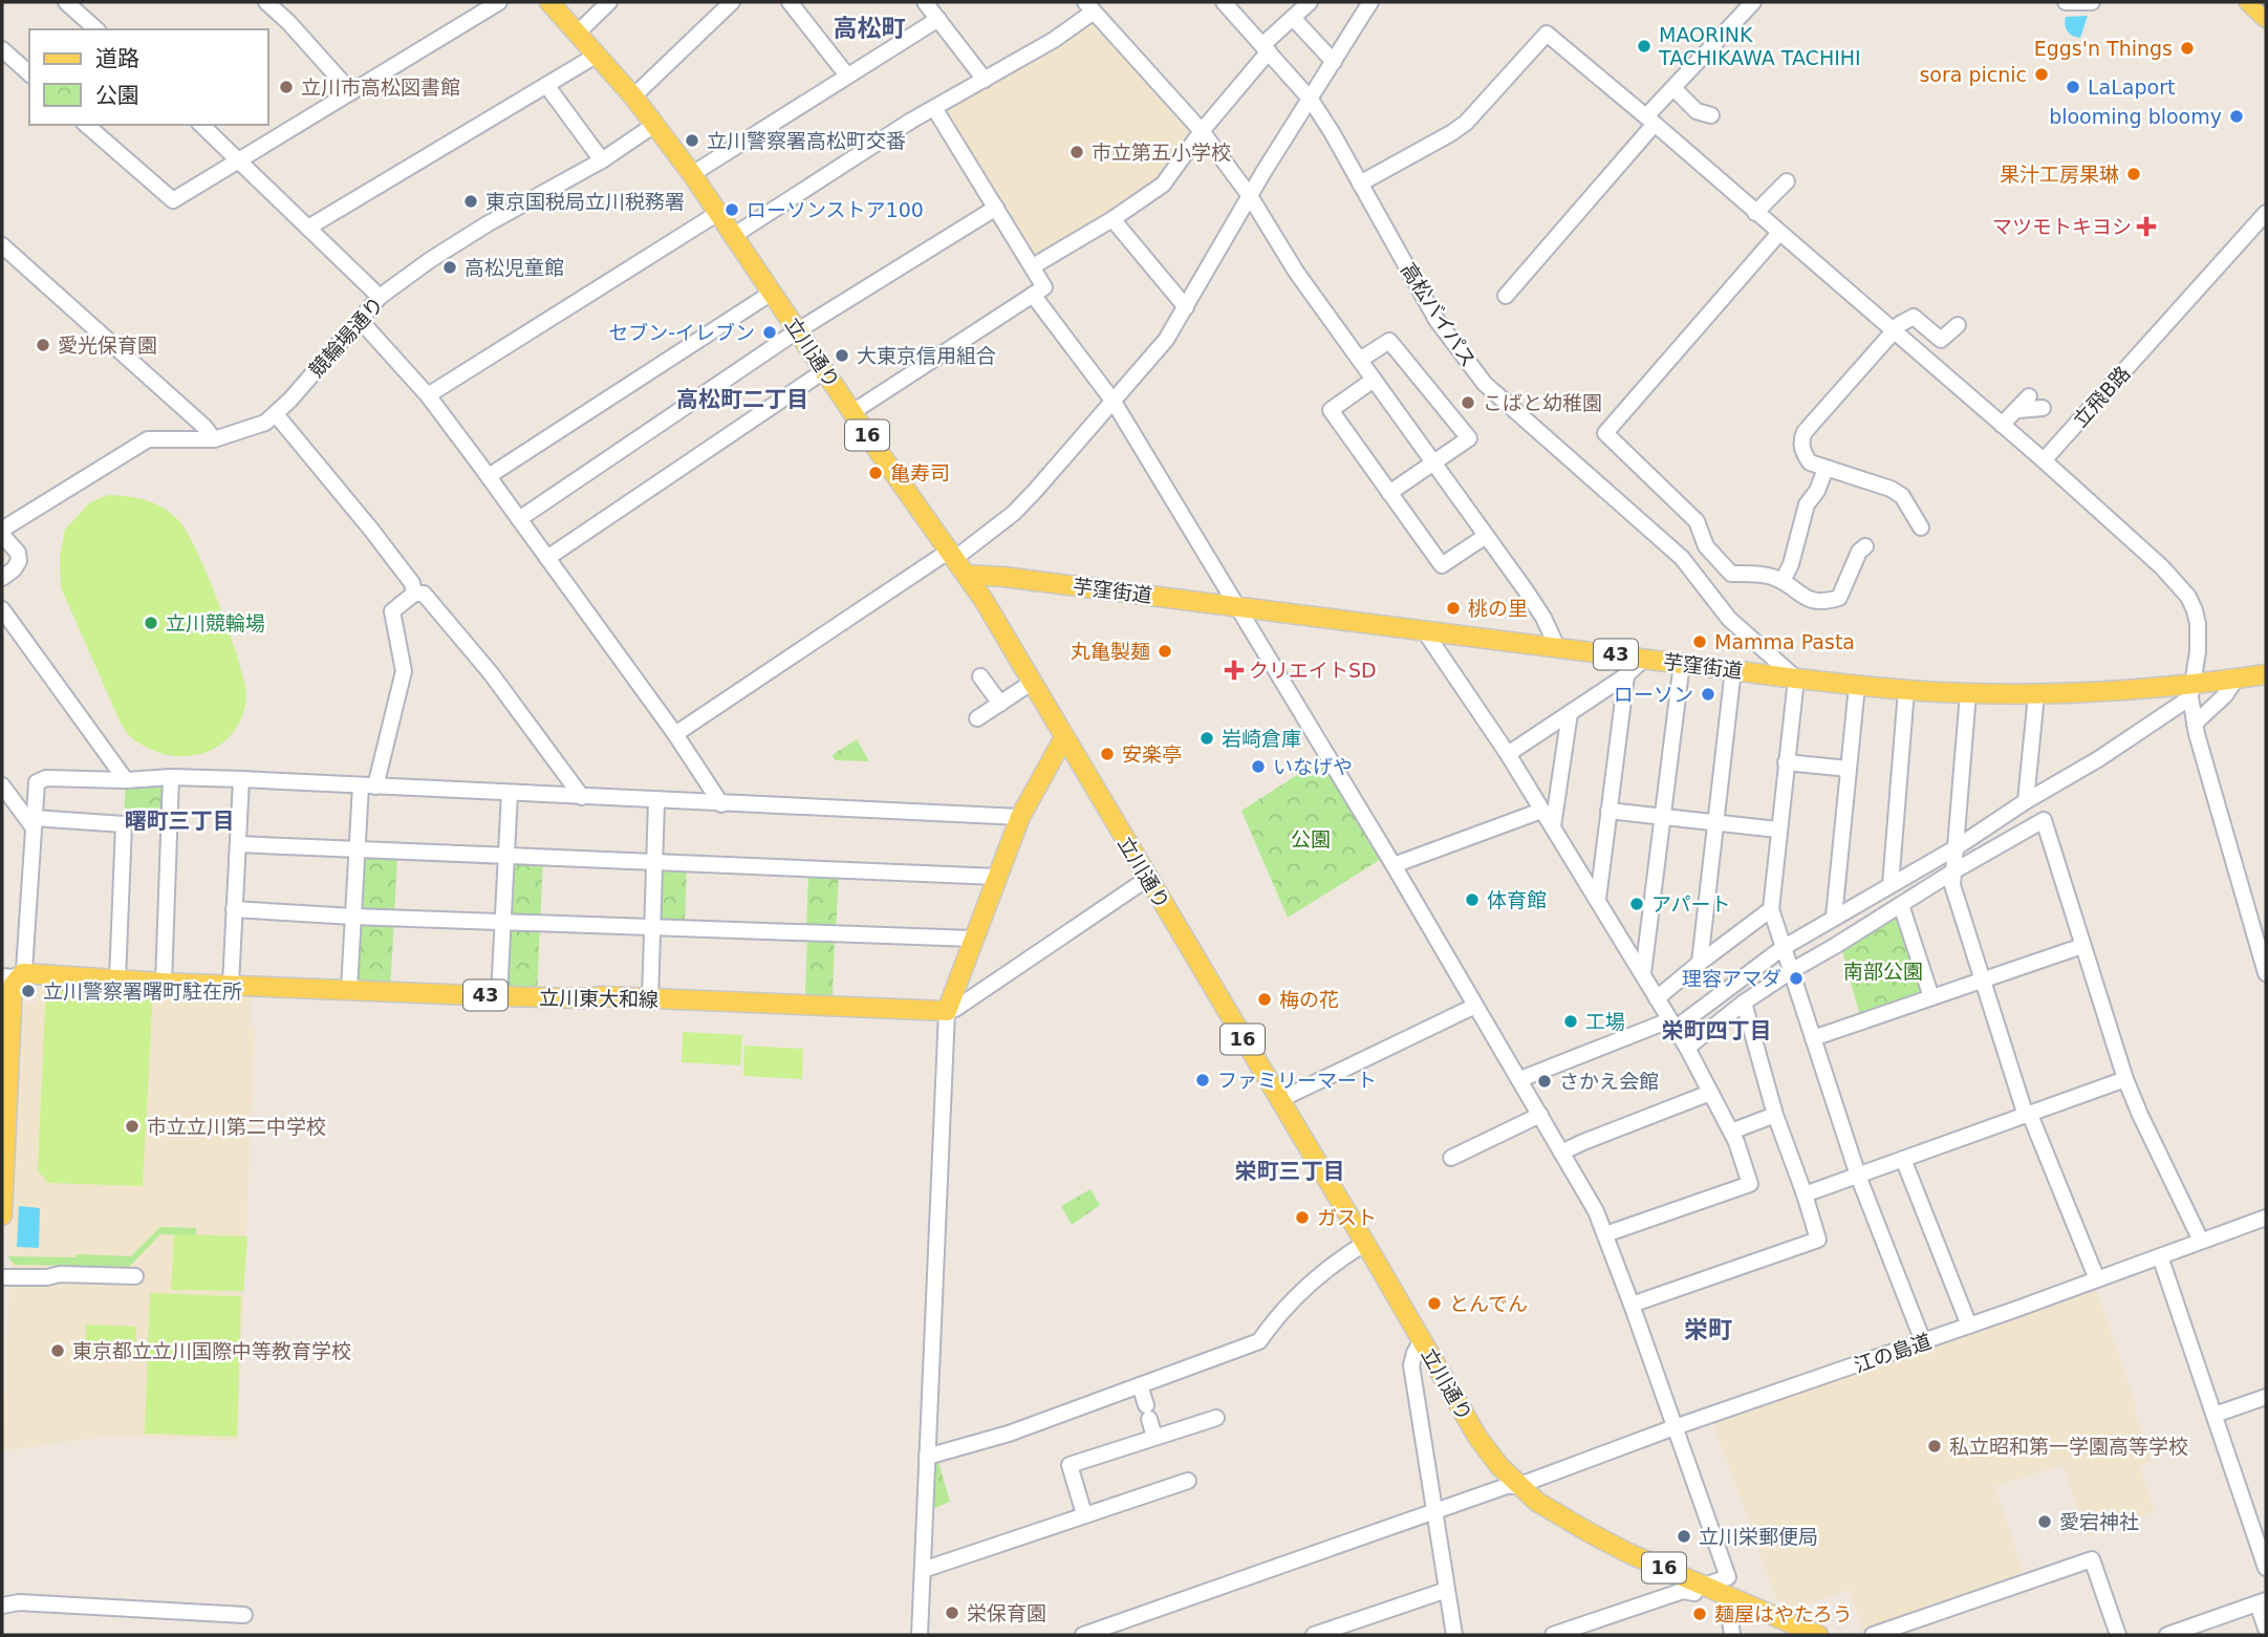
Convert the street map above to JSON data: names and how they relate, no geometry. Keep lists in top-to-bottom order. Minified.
{"streets":{"main road":["立川通り","16","芋窪街道","43","立川東大和線"],"street":["高松バイパス","競輪場通り","立飛B路","江の島道"]},"crossings":[["高松バイパス","芋窪街道"],["競輪場通り","立川通り"],["立川通り","芋窪街道"],["立川通り","江の島道"]],"districts":["高松町","高松町二丁目","曙町三丁目","栄町四丁目","栄町三丁目","栄町"],"parks":["公園","南部公園"],"places":{"other":["MAORINK TACHIKAWA TACHIHI","Eggs'n Things","sora picnic","立川市高松図書館","LaLaport","blooming bloomy","立川警察署高松町交番","市立第五小学校","果汁工房果琳","東京国税局立川税務署","ローソンストア100","高松児童館","セブン-イレブン","愛光保育園","大東京信用組合","こばと幼稚園","亀寿司","桃の里","立川競輪場","Mamma Pasta","丸亀製麺","ローソン","岩崎倉庫","安楽亭","いなげや","体育館","アパート","理容アマダ","立川警察署曙町駐在所","梅の花","工場","ファミリーマート","さかえ会館","市立立川第二中学校","ガスト","とんでん","東京都立立川国際中等教育学校","私立昭和第一学園高等学校","愛宕神社","立川栄郵便局","栄保育園","麺屋はやたろう"],"health":["マツモトキヨシ","クリエイトSD"]},"legend":["道路","公園"]}
